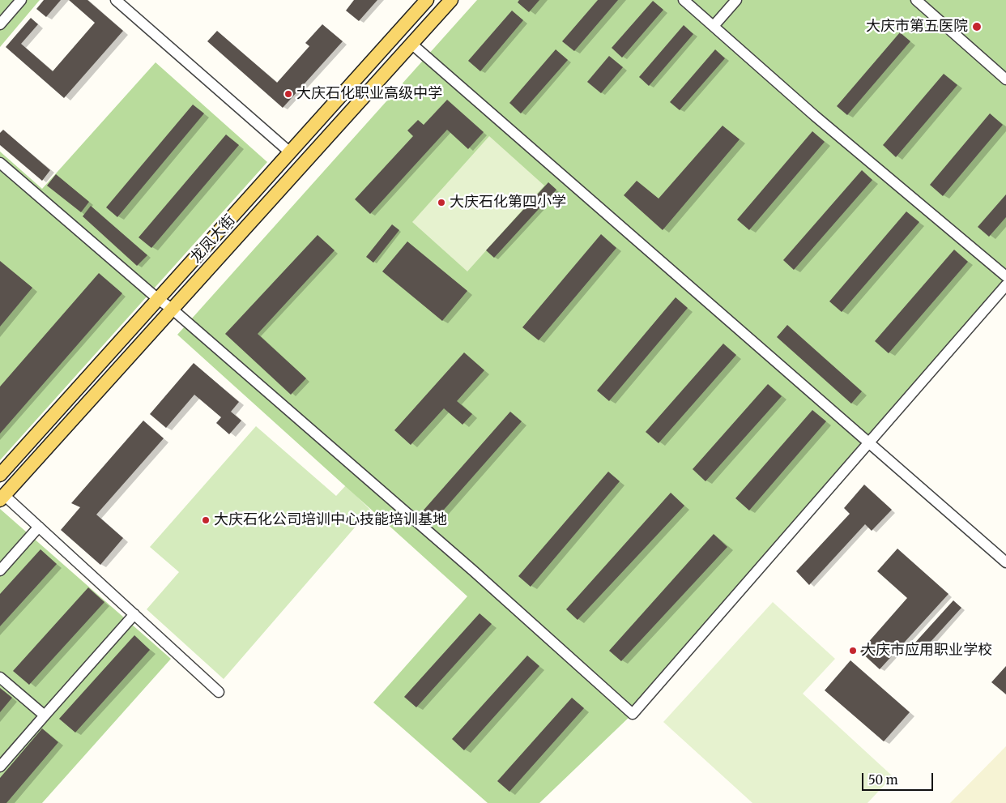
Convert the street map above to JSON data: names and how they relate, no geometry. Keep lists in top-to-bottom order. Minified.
{"streets":{"main road":["龙凤大街"]},"places":["大庆市第五医院","大庆石化职业高级中学","大庆石化第四小学","大庆石化公司培训中心技能培训基地","大庆市应用职业学校"],"scale_bar":"50 m"}
